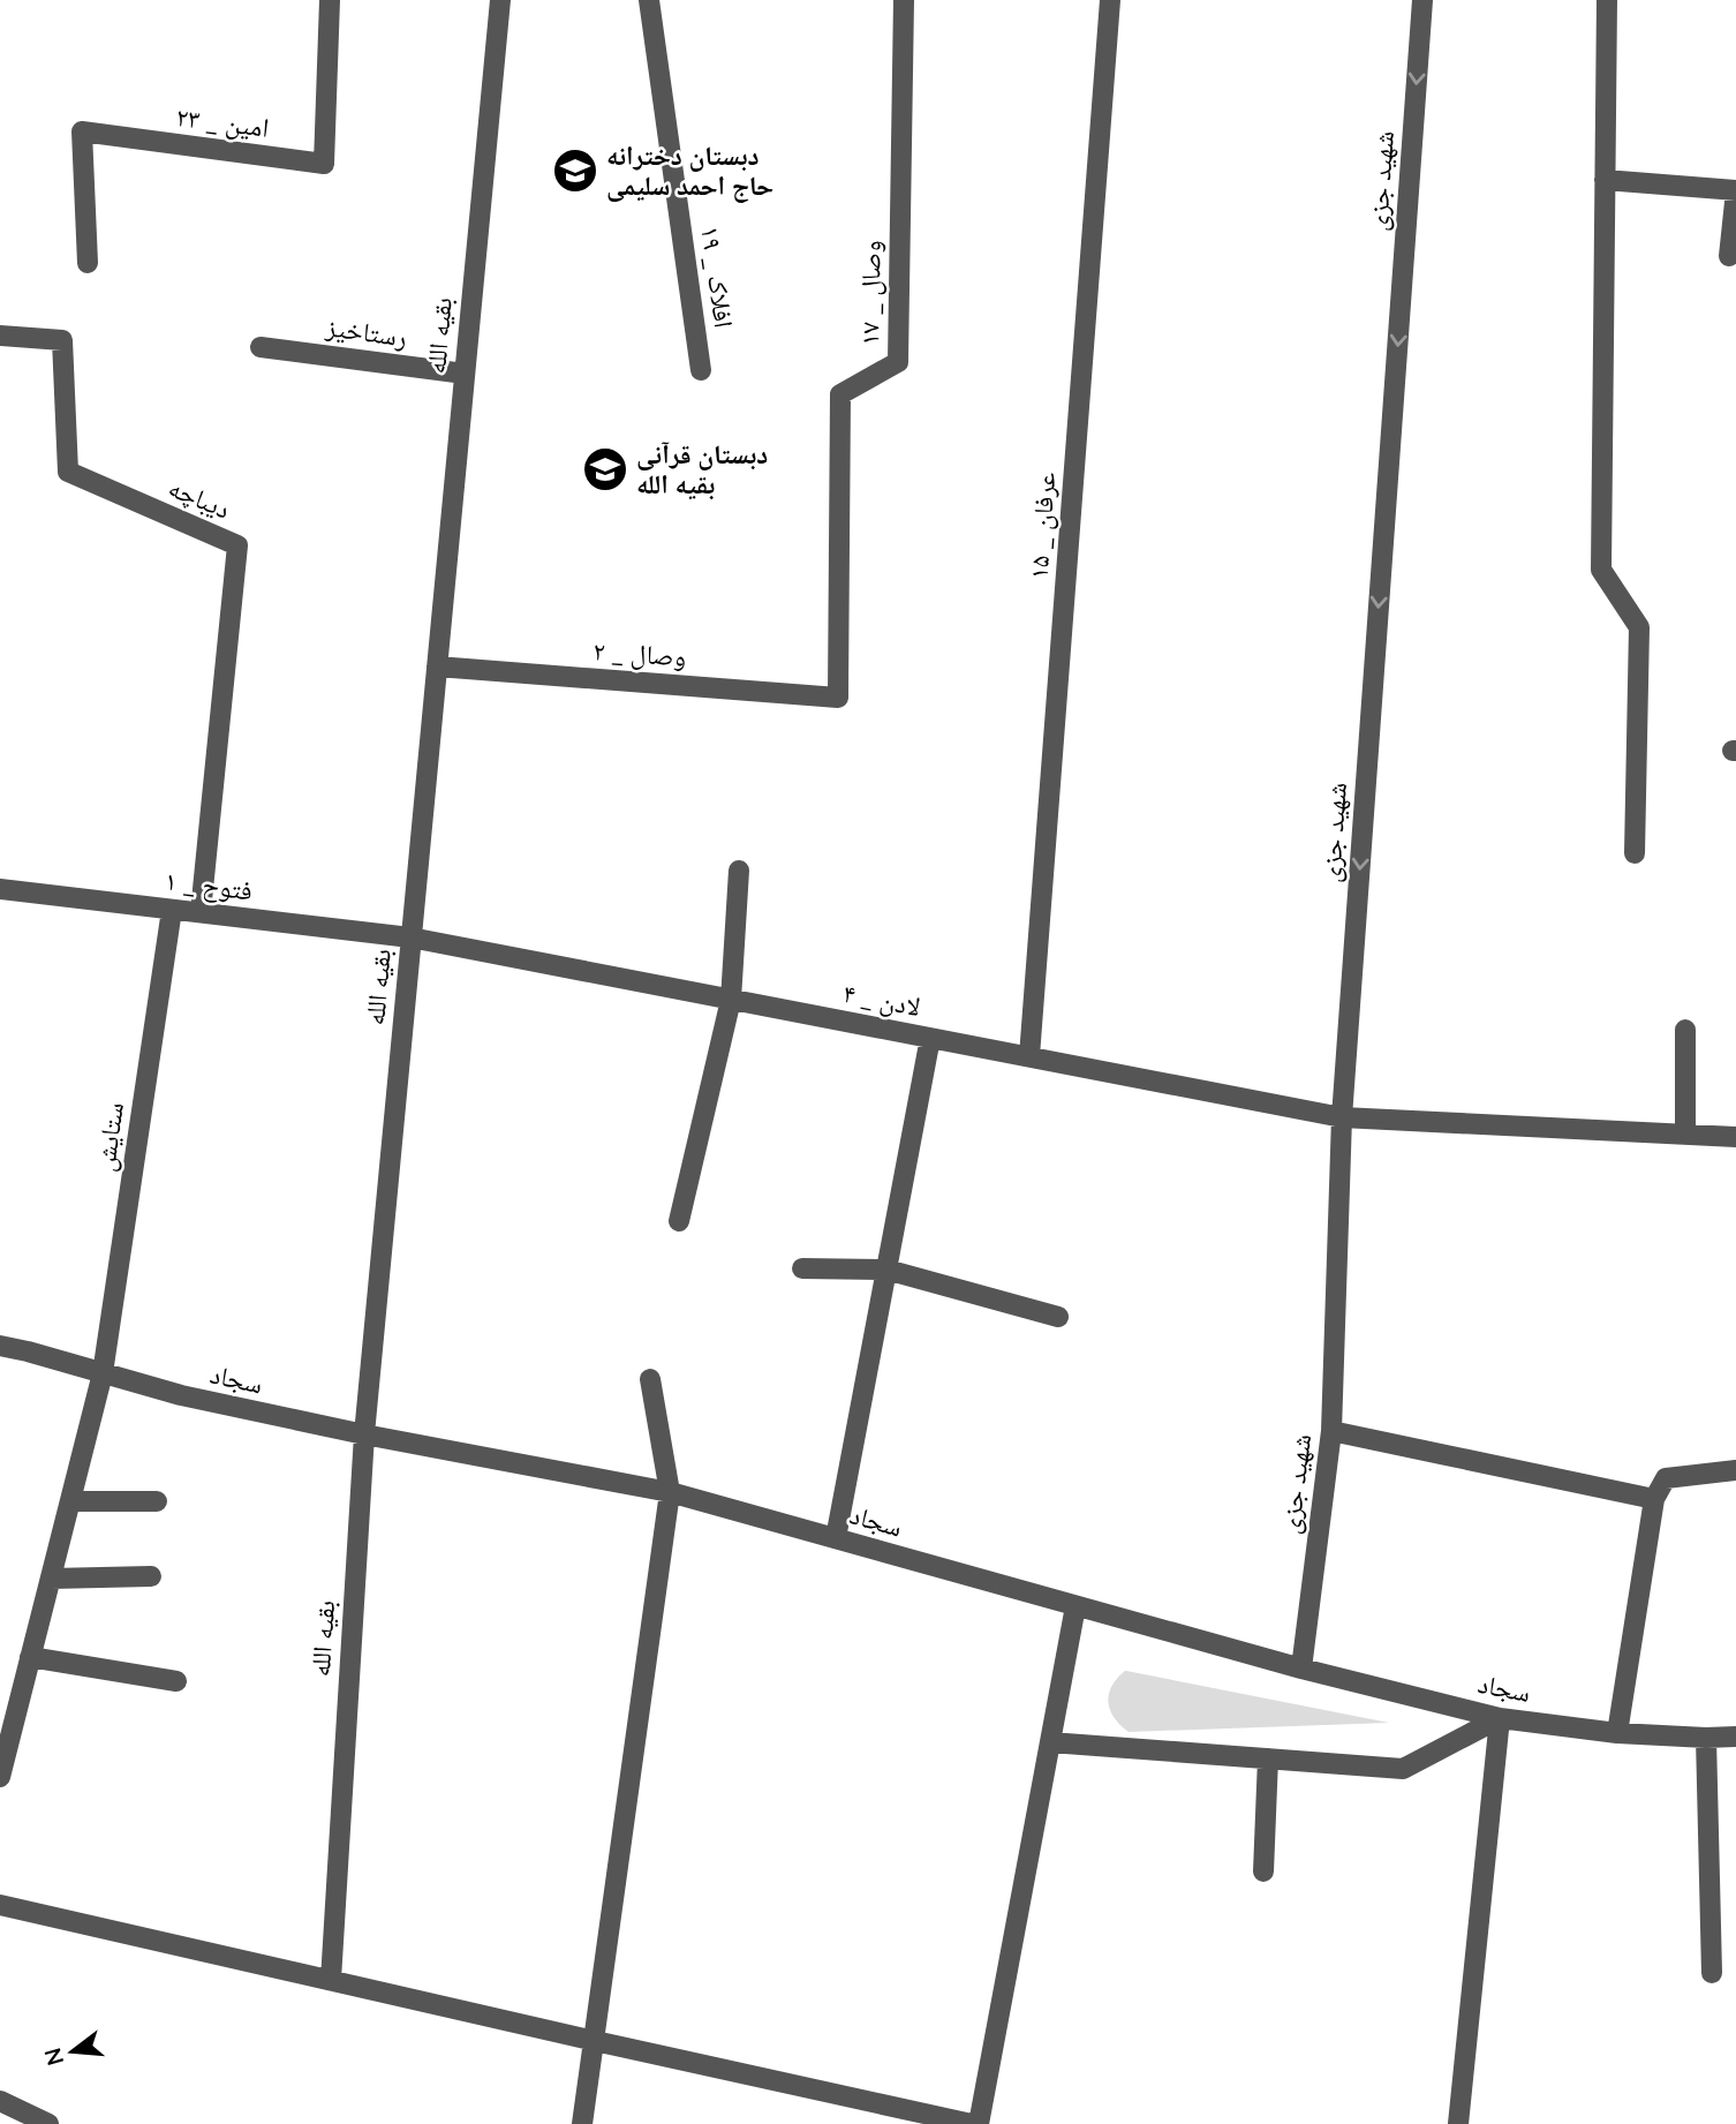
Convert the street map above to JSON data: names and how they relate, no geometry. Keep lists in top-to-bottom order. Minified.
{"streets":{"street":["امین _ ۲۳","شهید جزی","افلاک _ ۱۹","وصال _ ۱۷","رستاخیز","بقیه الله","دیباچه","عرفان _ ۱۵","وصال _ ۲","فتوح _ ۱","لادن _ ۴","ستایش","سجاد"]},"crossings":[["شهید جزی","لادن _ ۴"],["شهید جزی","سجاد"],["وصال _ ۱۷","وصال _ ۲"],["رستاخیز","بقیه الله"],["بقیه الله","وصال _ ۲"],["بقیه الله","فتوح _ ۱"],["بقیه الله","لادن _ ۴"],["بقیه الله","سجاد"],["دیباچه","فتوح _ ۱"],["عرفان _ ۱۵","لادن _ ۴"],["فتوح _ ۱","لادن _ ۴"],["فتوح _ ۱","ستایش"],["ستایش","سجاد"]],"one_way":["شهید جزی"],"places":{"school or university":["دبستان دخترانه حاج احمد سلیمی","دبستان قرآنی بقیه الله"]},"north":"left"}
